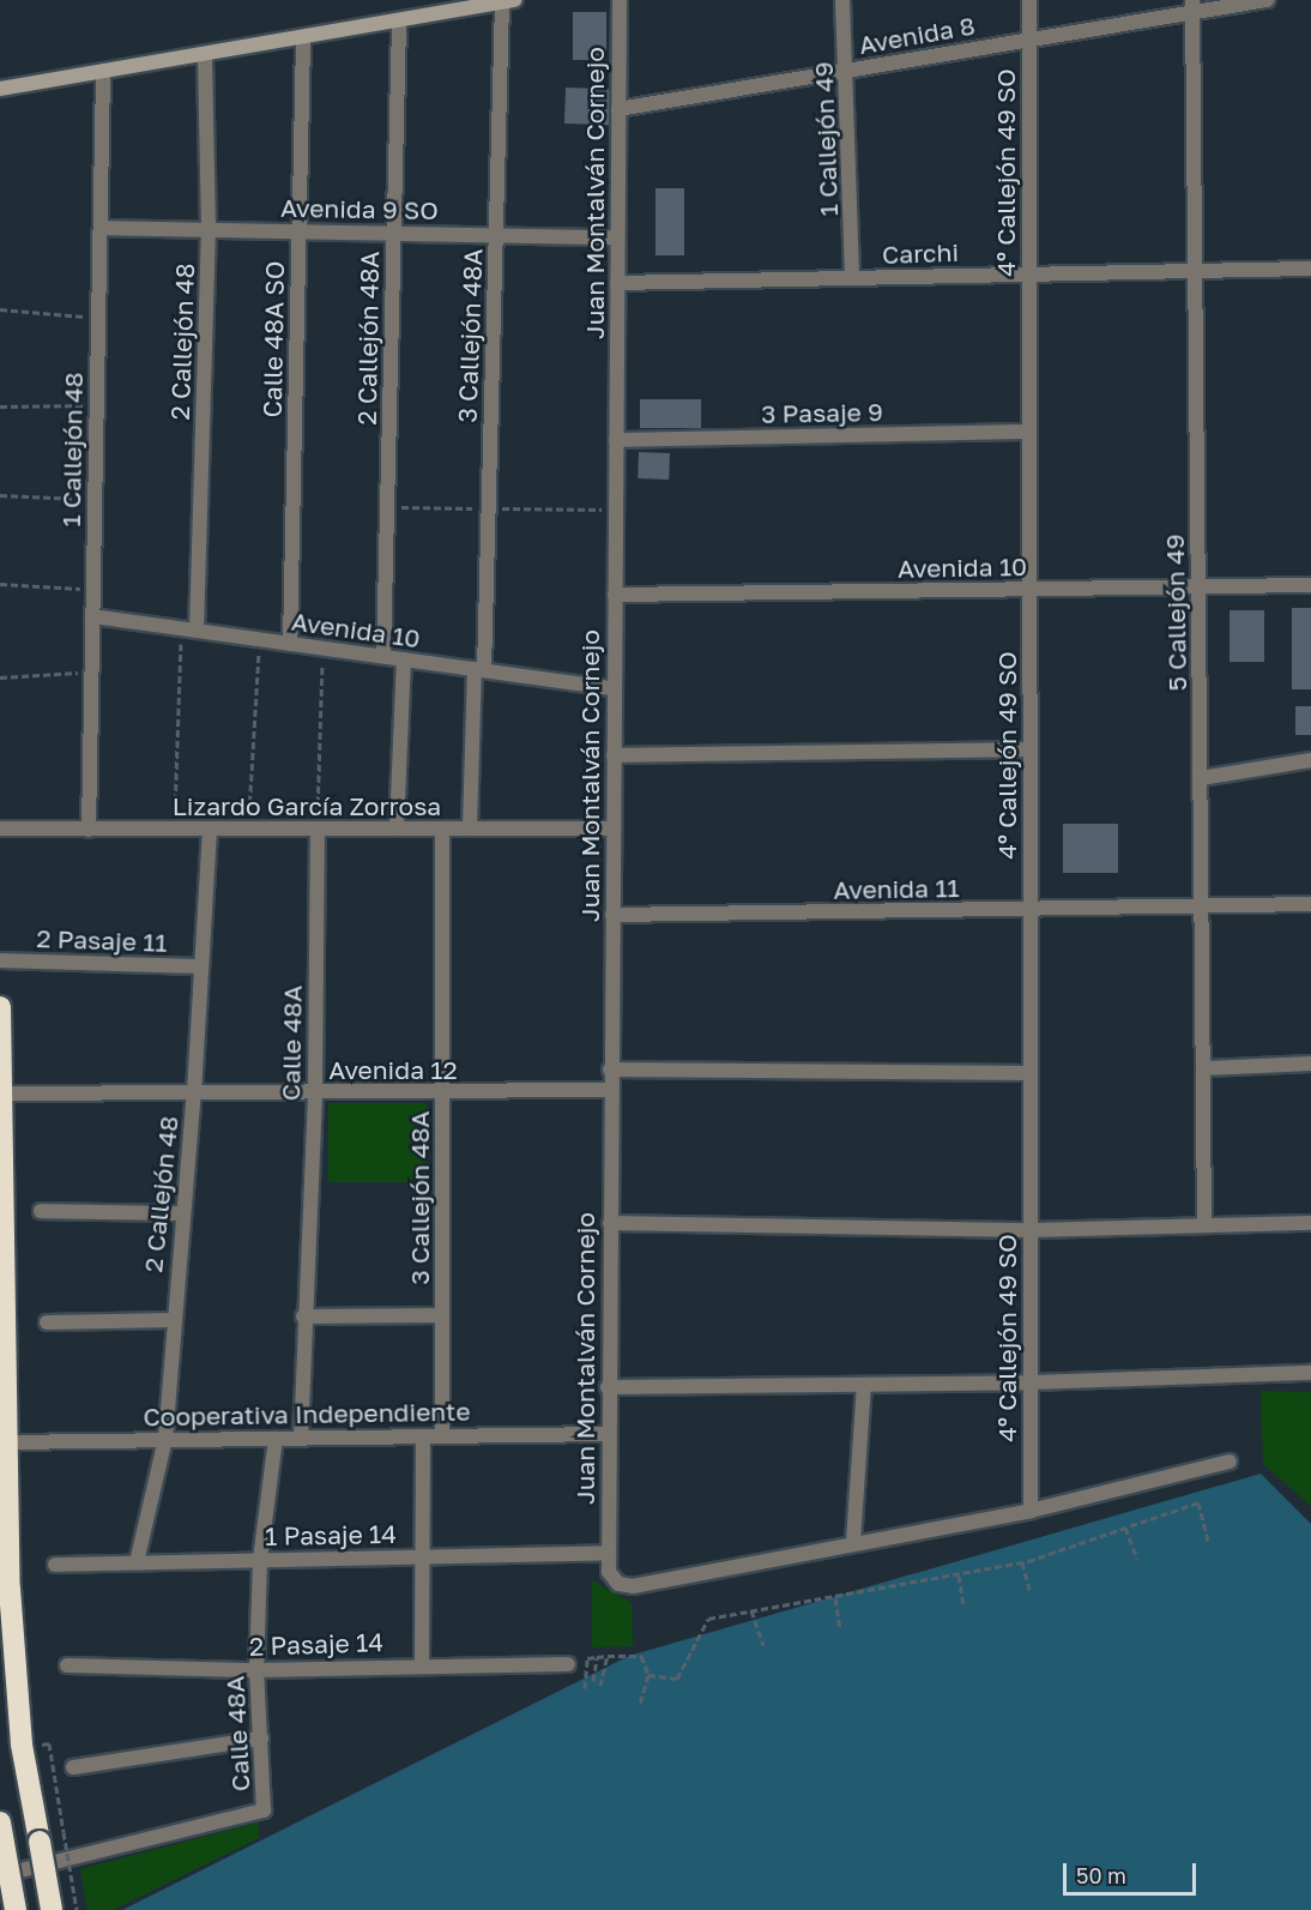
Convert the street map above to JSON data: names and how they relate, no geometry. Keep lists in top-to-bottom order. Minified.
{"streets":{"street":["Avenida 8","1 Callejón 49","4º Callejón 49 SO","Juan Montalván Cornejo","Avenida 9 SO","Carchi","3 Callejón 48A","2 Callejón 48A","Calle 48A SO","2 Callejón 48","3 Pasaje 9","1 Callejón 48","Avenida 10","5 Callejón 49","Lizardo García Zorrosa","Avenida 11","2 Pasaje 11","Calle 48A","Avenida 12","Cooperativa Independiente","1 Pasaje 14","2 Pasaje 14"]},"crossings":[["Avenida 8","1 Callejón 49"],["Avenida 8","4º Callejón 49 SO"],["Avenida 8","Juan Montalván Cornejo"],["Avenida 8","5 Callejón 49"],["1 Callejón 49","Carchi"],["4º Callejón 49 SO","Carchi"],["4º Callejón 49 SO","3 Pasaje 9"],["4º Callejón 49 SO","Avenida 10"],["4º Callejón 49 SO","Avenida 11"],["Juan Montalván Cornejo","Avenida 9 SO"],["Juan Montalván Cornejo","Carchi"],["Juan Montalván Cornejo","3 Pasaje 9"],["Juan Montalván Cornejo","Avenida 10"],["Juan Montalván Cornejo","Lizardo García Zorrosa"],["Juan Montalván Cornejo","Avenida 11"],["Juan Montalván Cornejo","Avenida 12"],["Juan Montalván Cornejo","Cooperativa Independiente"],["Juan Montalván Cornejo","1 Pasaje 14"],["Avenida 9 SO","3 Callejón 48A"],["Avenida 9 SO","2 Callejón 48A"],["Avenida 9 SO","Calle 48A SO"],["Avenida 9 SO","2 Callejón 48"],["Avenida 9 SO","1 Callejón 48"],["Carchi","5 Callejón 49"],["3 Callejón 48A","Avenida 10"],["3 Callejón 48A","Lizardo García Zorrosa"],["3 Callejón 48A","Avenida 12"],["3 Callejón 48A","Cooperativa Independiente"],["2 Callejón 48A","Avenida 10"],["Calle 48A SO","Avenida 10"],["2 Callejón 48","Avenida 10"],["2 Callejón 48","Lizardo García Zorrosa"],["2 Callejón 48","2 Pasaje 11"],["2 Callejón 48","Avenida 12"],["2 Callejón 48","Cooperativa Independiente"],["2 Callejón 48","1 Pasaje 14"],["1 Callejón 48","Avenida 10"],["1 Callejón 48","Lizardo García Zorrosa"],["Avenida 10","5 Callejón 49"],["5 Callejón 49","Avenida 11"],["Lizardo García Zorrosa","Calle 48A"],["Calle 48A","Avenida 12"],["Calle 48A","Cooperativa Independiente"],["Calle 48A","1 Pasaje 14"],["Calle 48A","2 Pasaje 14"]],"scale_bar":"50 m"}
